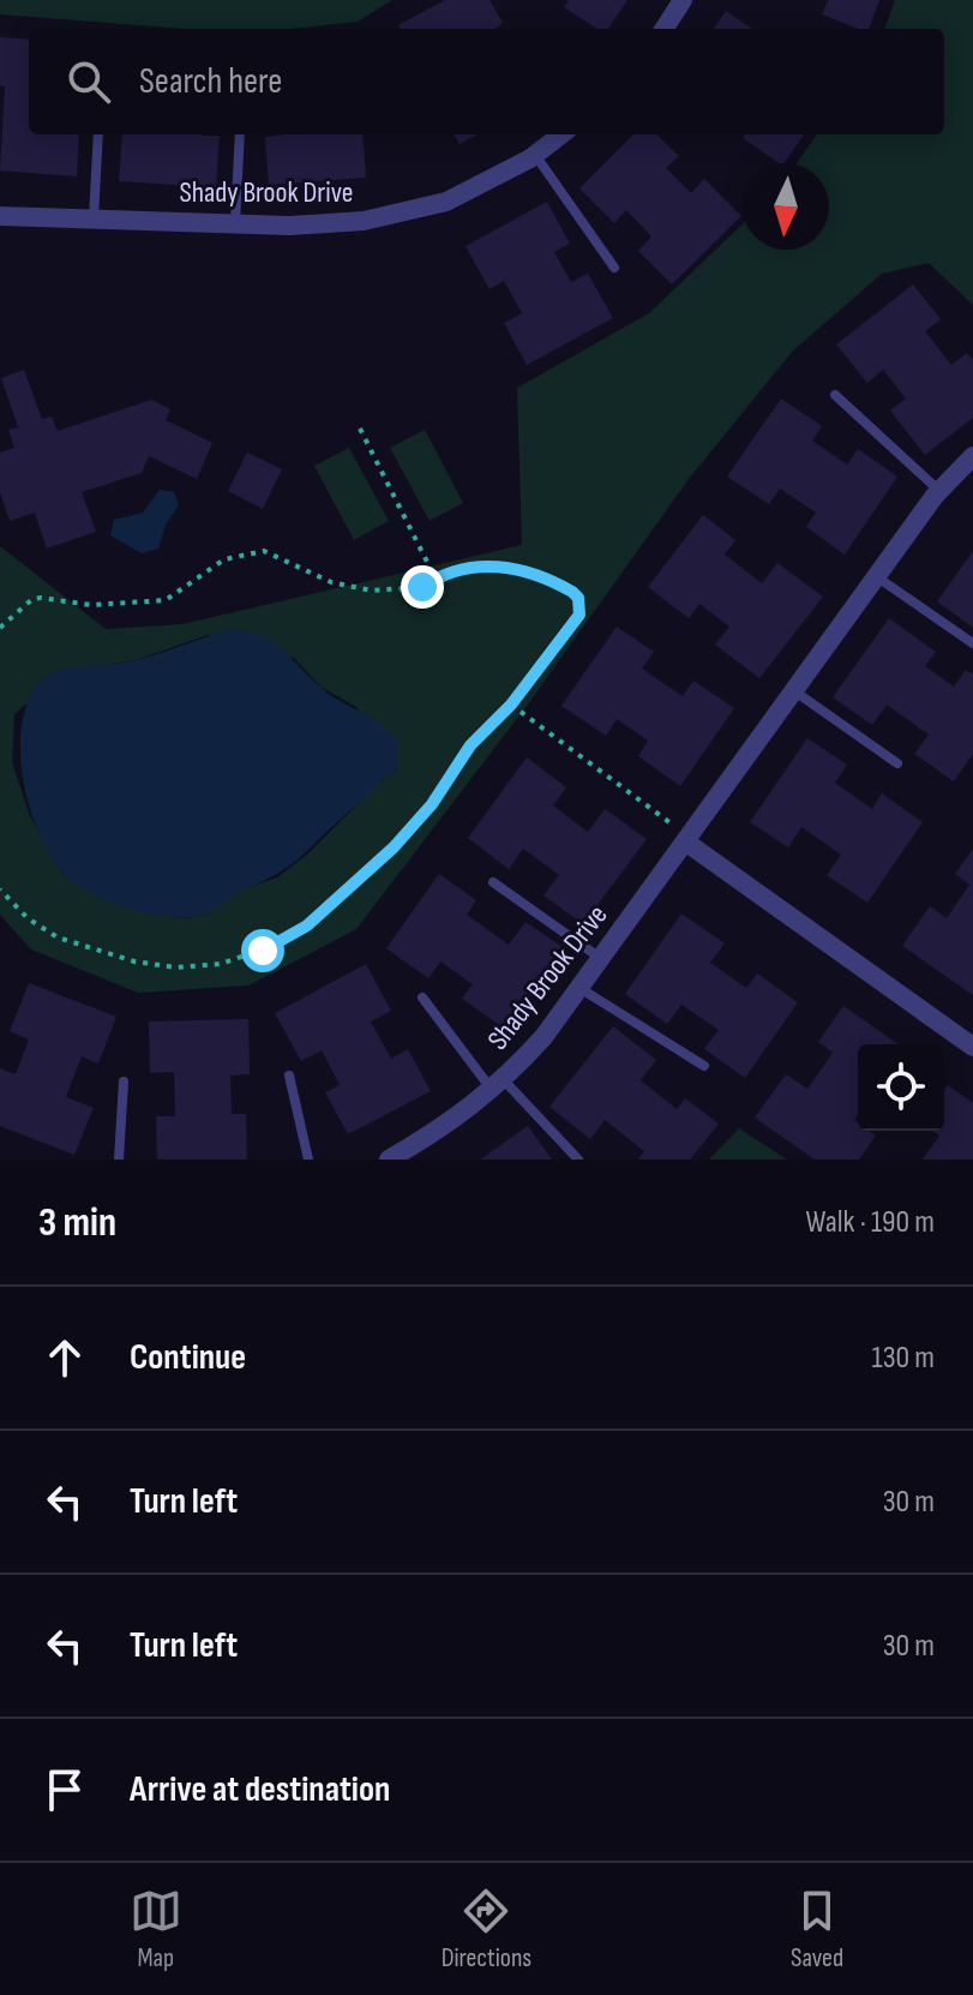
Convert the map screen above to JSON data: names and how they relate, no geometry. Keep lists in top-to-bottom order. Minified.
{"streets":{"street":["Shady Brook Drive"]},"north":"bottom","page":{"search":"Search here","heading":["3 min","Walk · 190 m"],"list":[["Continue","130 m"],["Turn left","30 m"],["Turn left","30 m"],"Arrive at destination"],"nav":["Map","Directions","Saved"]}}
